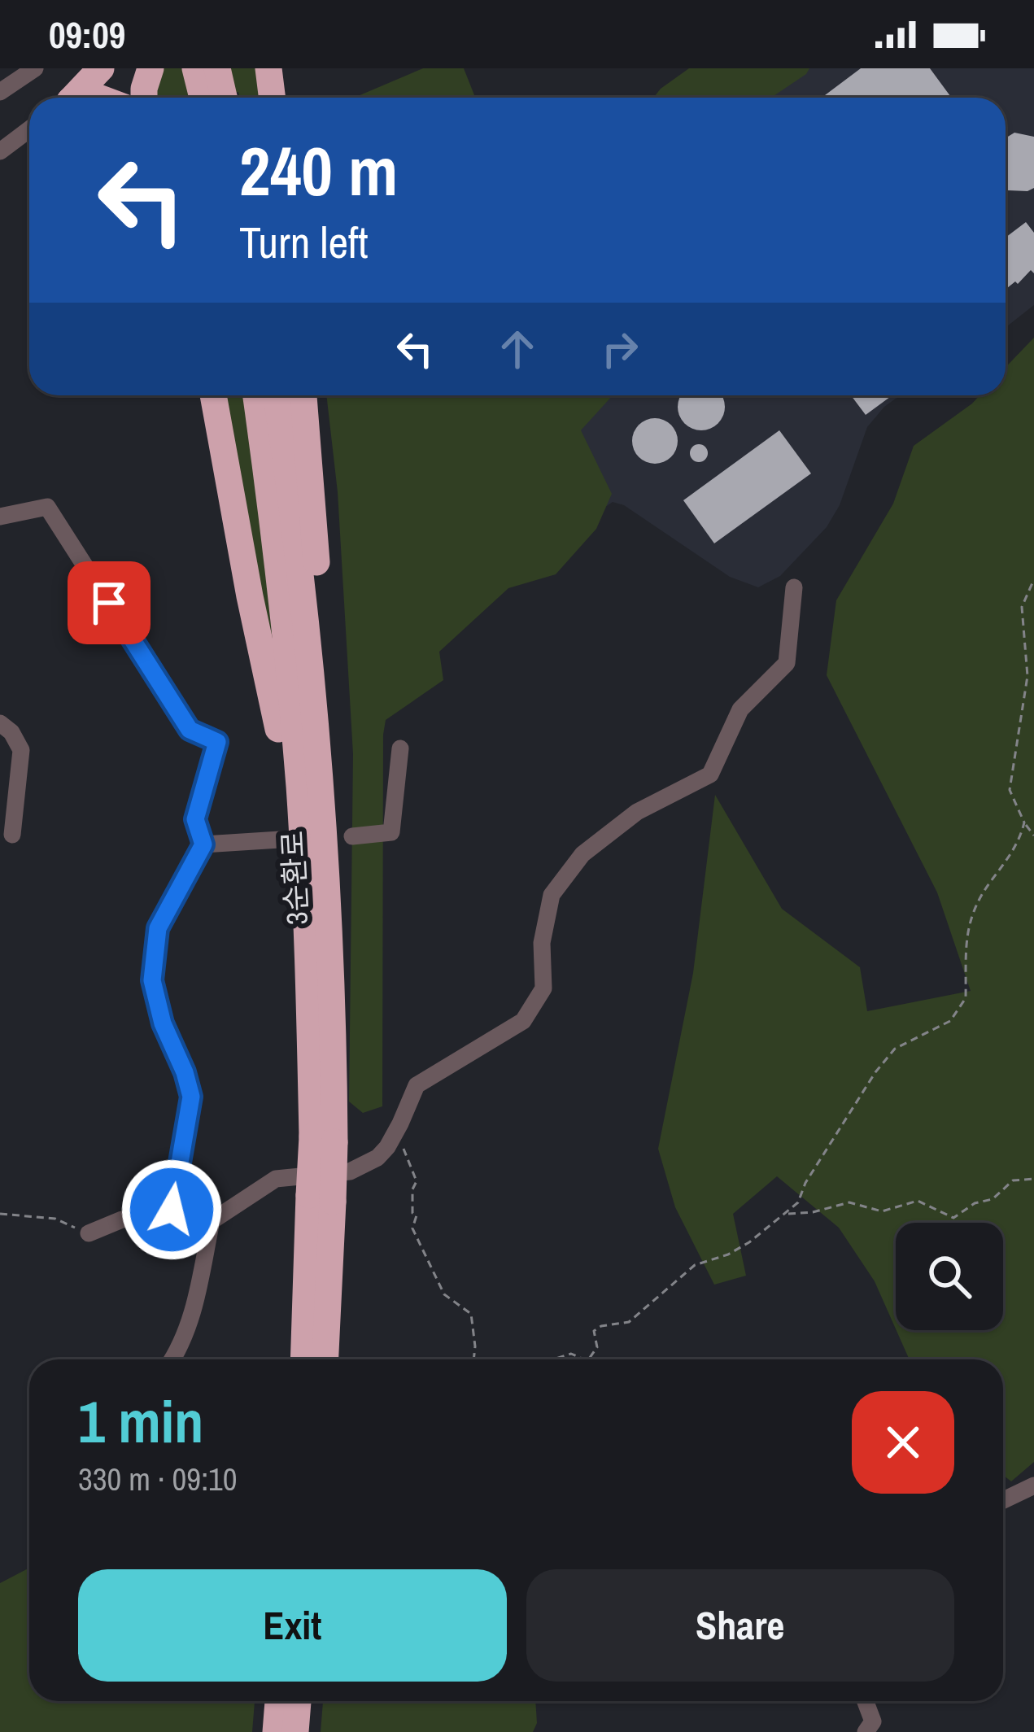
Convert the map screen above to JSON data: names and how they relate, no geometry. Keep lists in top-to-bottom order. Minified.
{"streets":{"highway":["3순환로"]},"page":{"status":"09:09","turn":["240 m","Turn left"],"heading":["1 min","330 m · 09:10"],"buttons":["Exit","Share"]}}
